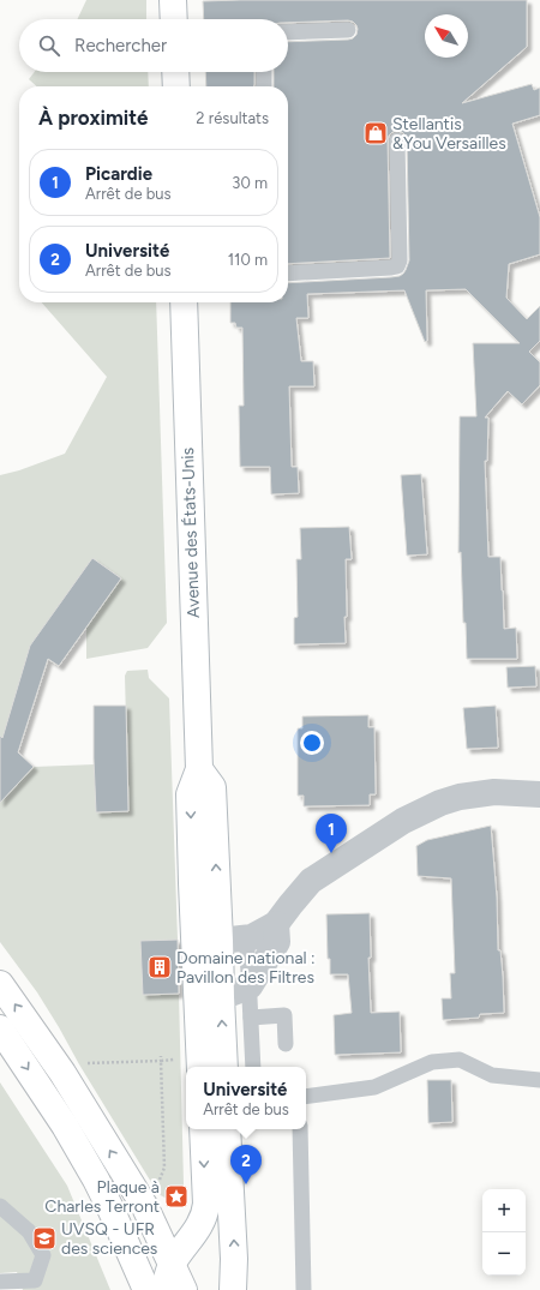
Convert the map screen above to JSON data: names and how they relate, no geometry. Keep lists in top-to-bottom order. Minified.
{"streets":{"main road":["Avenue des États-Unis"]},"places":{"shop":["Stellantis &You Versailles"],"building":["Domaine national : Pavillon des Filtres"],"place":["Plaque à Charles Terront"],"school or university":["UVSQ - UFR des sciences"]},"north":"top left","page":{"search":"Rechercher","heading":["À proximité","2 résultats"],"list":[{"mark":"1","name":"Picardie","note":"Arrêt de bus","value":"30 m"},{"mark":"2","name":"Université","note":"Arrêt de bus","value":"110 m"}],"pins":["1","2"],"popup":["Université","Arrêt de bus"],"map_buttons":["+","−"]}}
